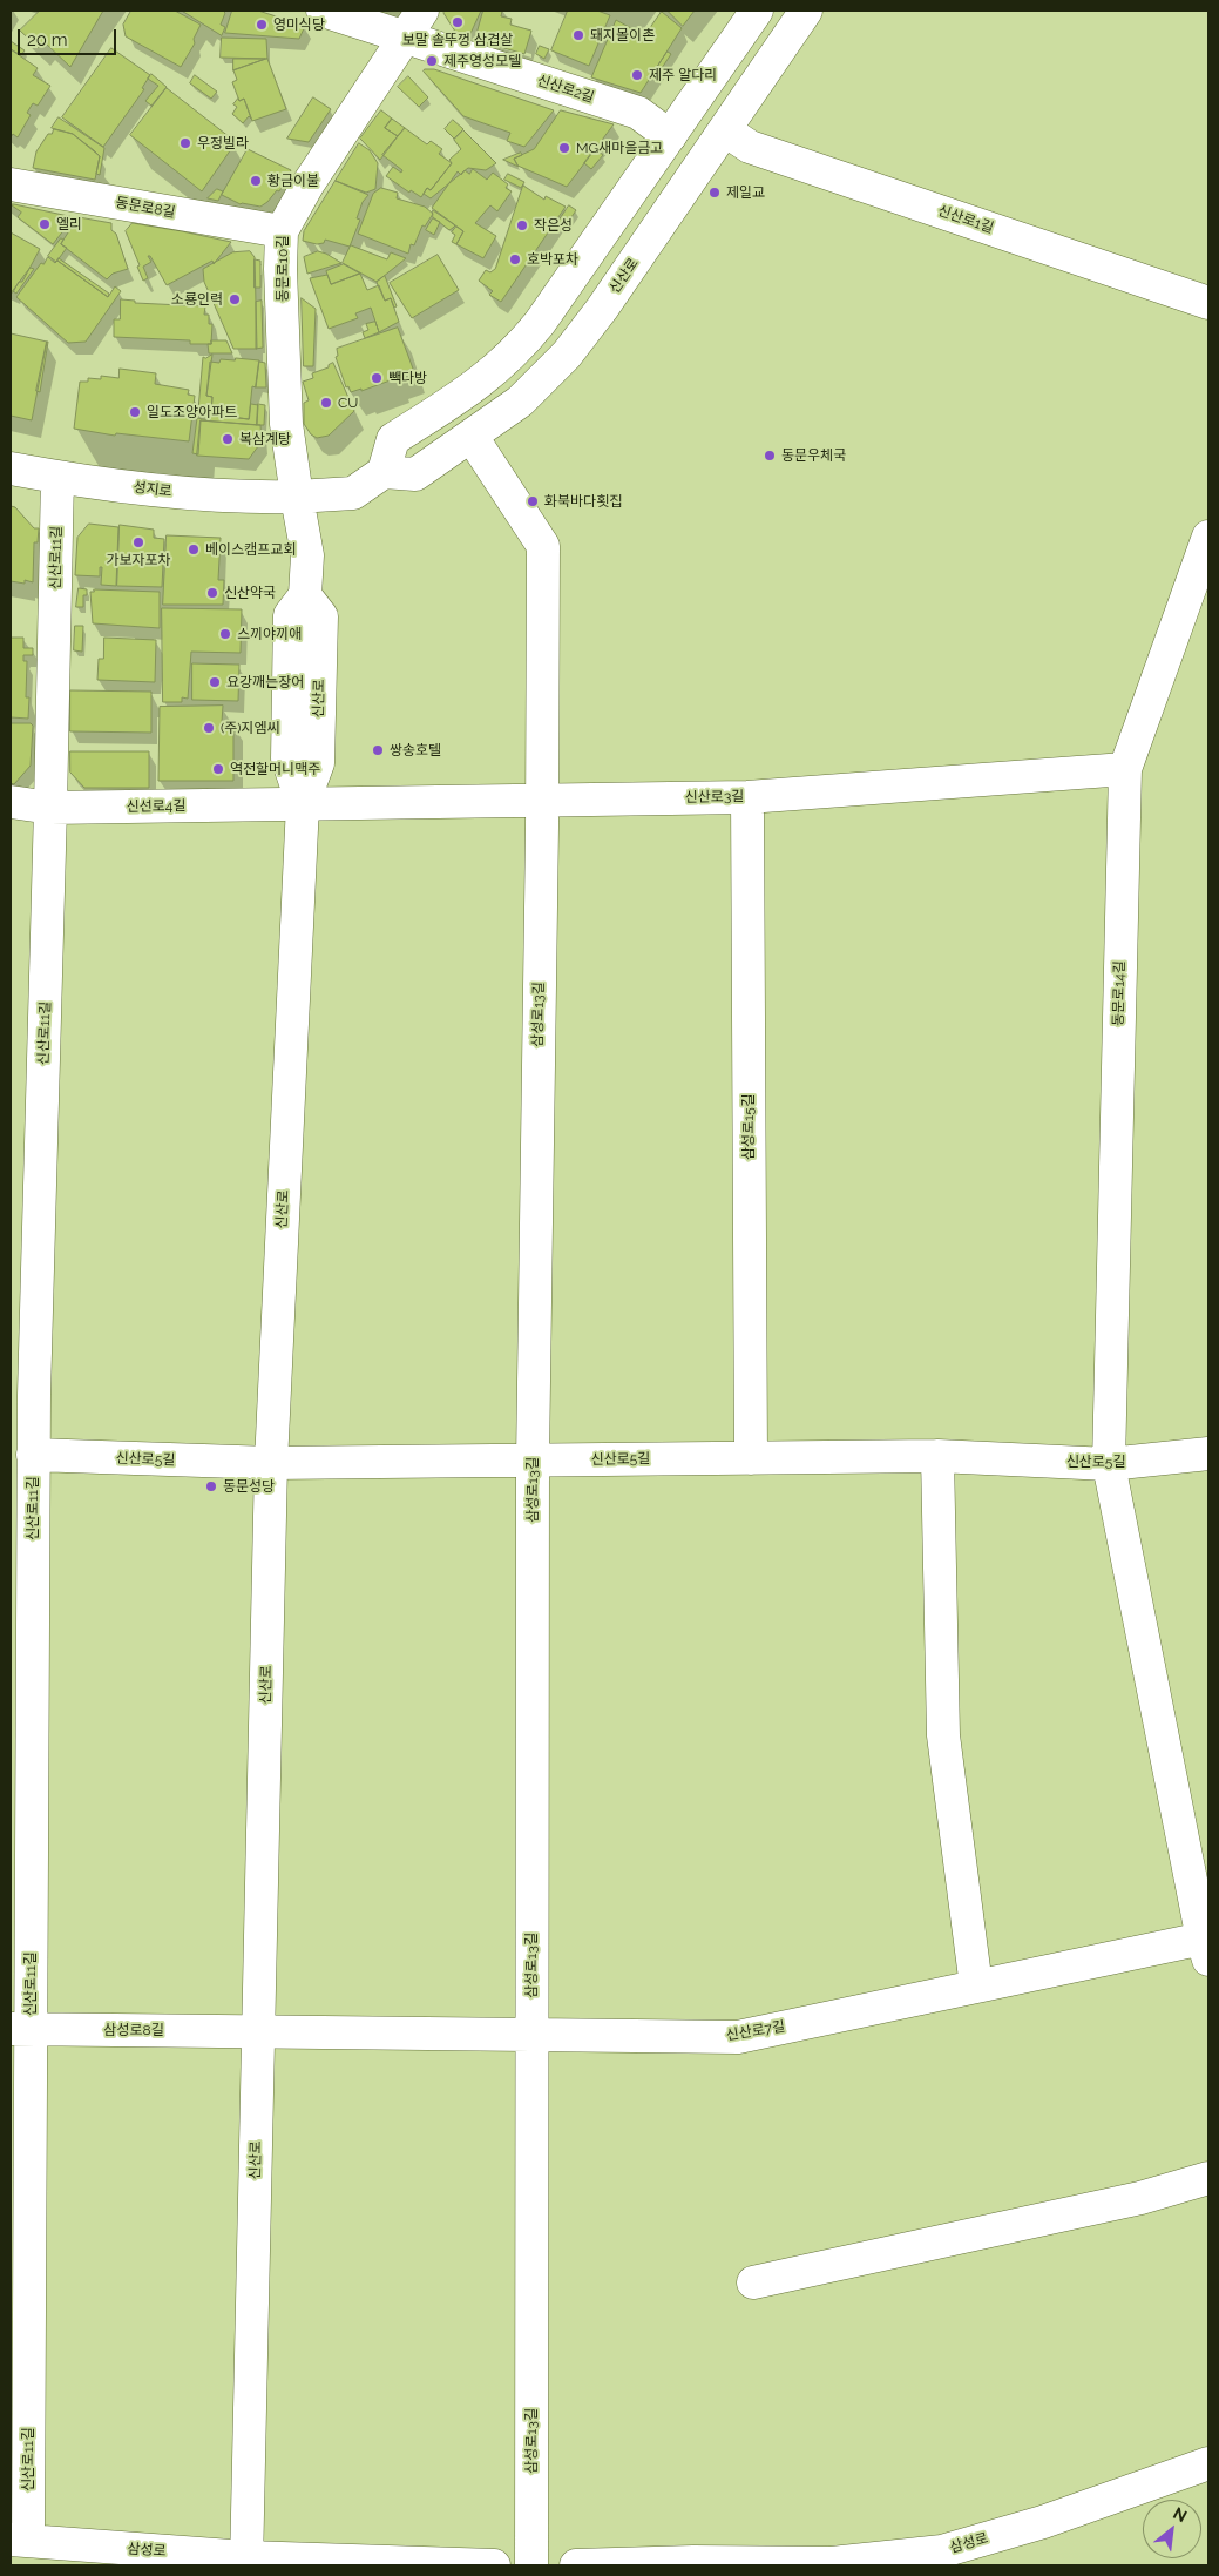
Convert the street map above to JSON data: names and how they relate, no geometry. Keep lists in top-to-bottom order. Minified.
{"streets":{"street":["신산로2길","동문로8길","신산로1길","동문로10길","신산로","성지로","신산로11길","신산로3길","신선로4길","동문로14길","삼성로13길","삼성로15길","신산로5길","삼성로8길","신산로7길","삼성로"]},"crossings":[["신산로2길","동문로10길"],["동문로8길","동문로10길"],["신산로1길","신산로"],["동문로10길","신산로"],["동문로10길","성지로"],["신산로","성지로"],["신산로","신산로3길"],["신산로","신선로4길"],["신산로","삼성로13길"],["신산로","신산로5길"],["신산로","삼성로8길"],["신산로","신산로7길"],["신산로","삼성로"],["성지로","신산로11길"],["신산로11길","신선로4길"],["신산로11길","신산로5길"],["신산로11길","삼성로8길"],["신산로11길","삼성로"],["신산로3길","신선로4길"],["신산로3길","동문로14길"],["신산로3길","삼성로13길"],["신산로3길","삼성로15길"],["동문로14길","신산로5길"],["동문로14길","신산로7길"],["삼성로13길","신산로5길"],["삼성로13길","신산로7길"],["삼성로15길","신산로5길"],["삼성로8길","신산로7길"]],"places":["보말 솔뚜껑 삼겹살","영미식당","돼지몰이촌","제주영성모텔","제주 알다리","우정빌라","MG새마을금고","황금이불","제일교","엘리","작은성","호박포차","소룡인력","빽다방","CU","일도조양아파트","복삼계탕","동문우체국","화북바다횟집","가보자포차","베이스캠프교회","신산약국","스끼야끼애","요강깨는장어","(주)지엠씨","쌍송호텔","역전할머니맥주","동문성당"],"scale_bar":"20 m","north":"top right"}
